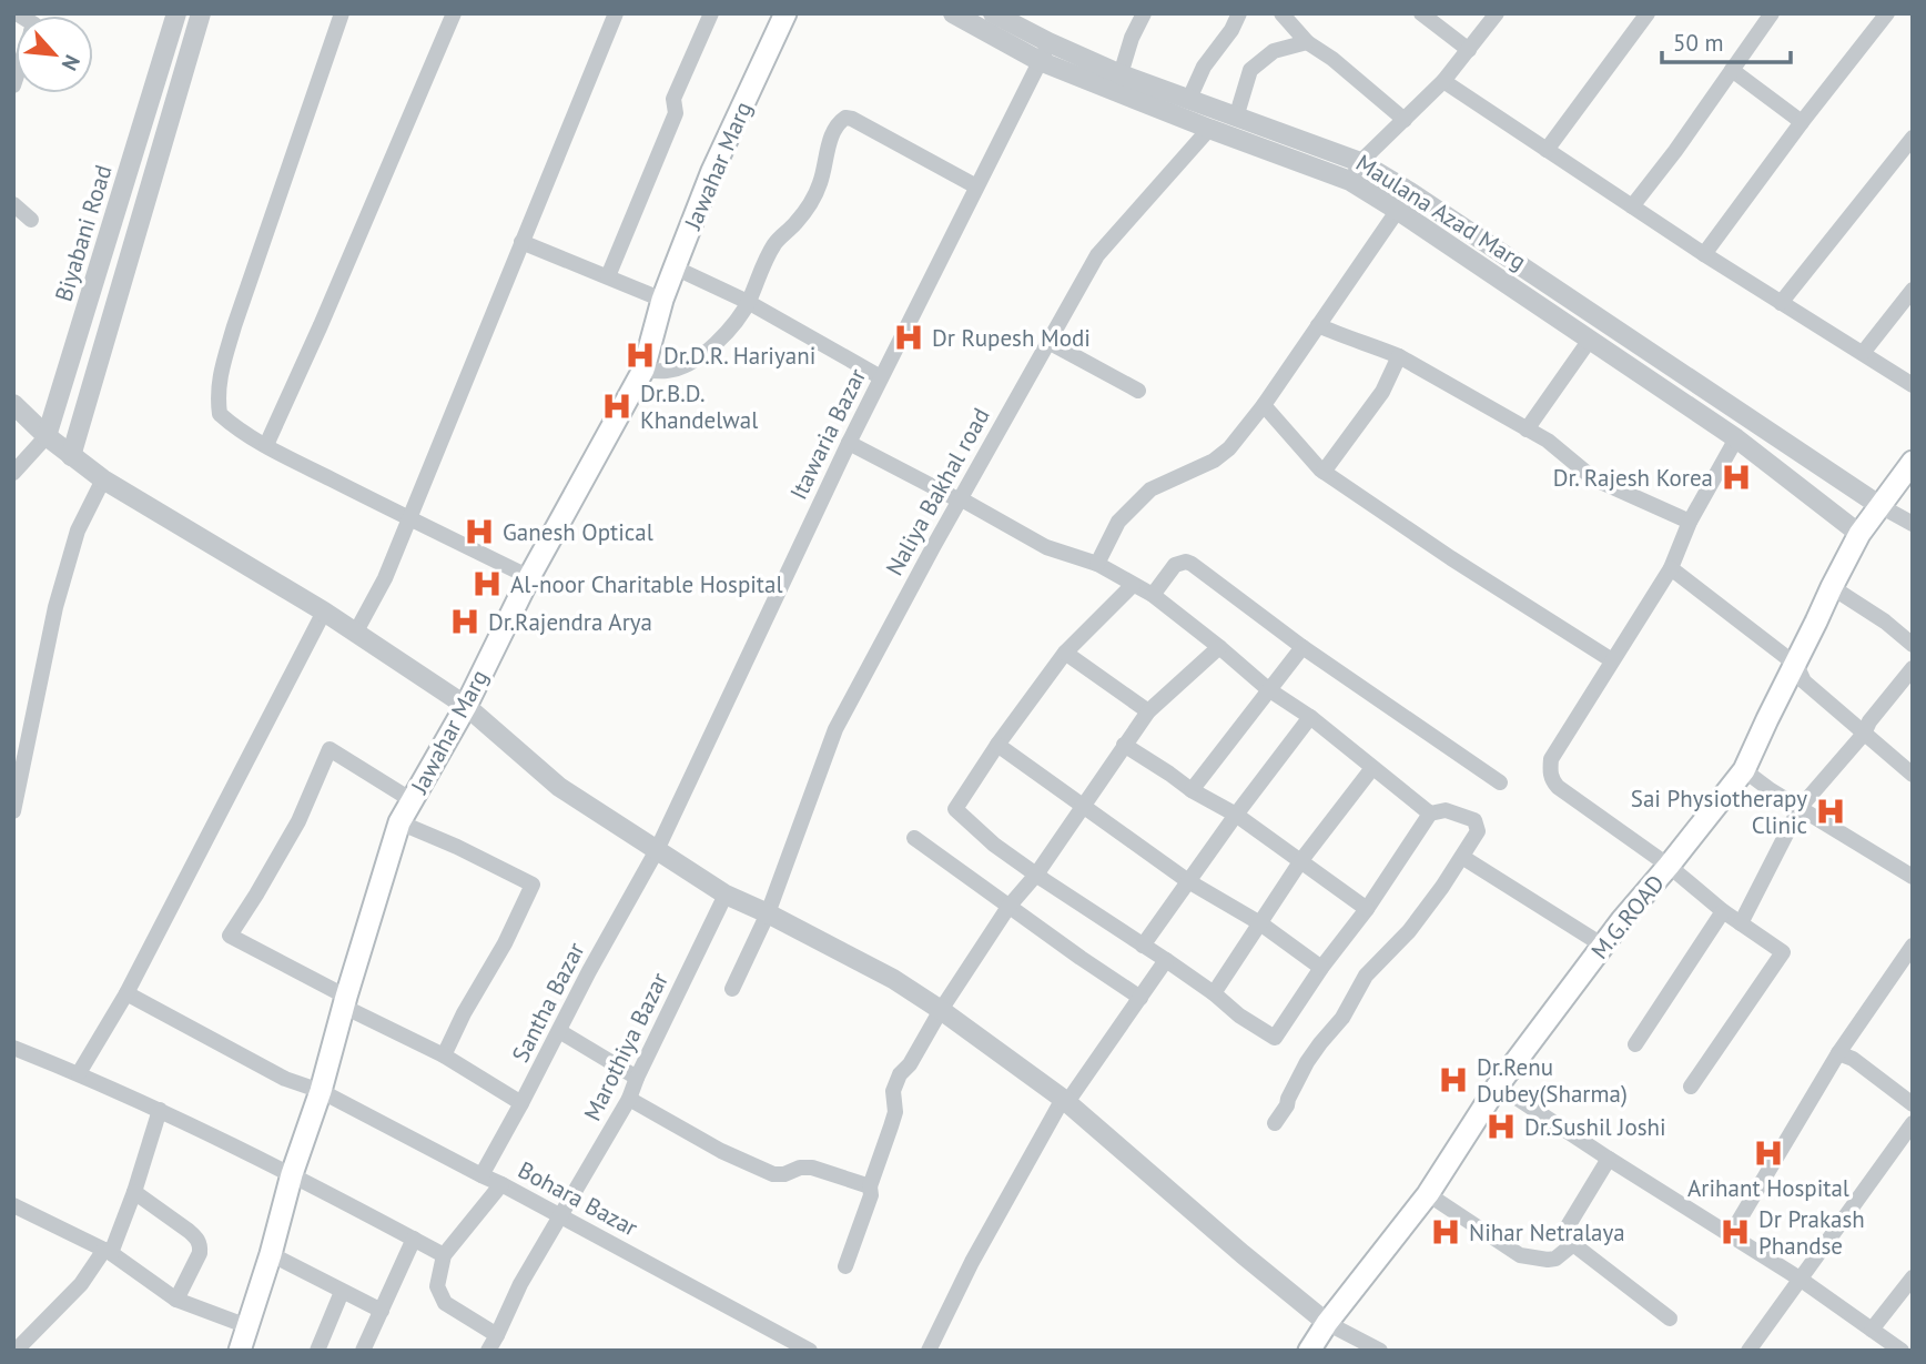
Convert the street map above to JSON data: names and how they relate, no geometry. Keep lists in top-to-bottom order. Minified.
{"streets":{"main road":["Jawahar Marg","M.G.ROAD"],"street":["Maulana Azad Marg","Biyabani Road","Itawaria Bazar","Naliya Bakhal road","Santha Bazar","Marothiya Bazar","Bohara Bazar"]},"crossings":[["Jawahar Marg","Bohara Bazar"],["Maulana Azad Marg","Itawaria Bazar"],["Maulana Azad Marg","Naliya Bakhal road"],["Maulana Azad Marg","M.G.ROAD"],["Itawaria Bazar","Santha Bazar"],["Santha Bazar","Bohara Bazar"],["Marothiya Bazar","Bohara Bazar"]],"places":{"hospital":["Dr Rupesh Modi","Dr.D.R. Hariyani","Dr.B.D. Khandelwal","Dr. Rajesh Korea","Ganesh Optical","Al-noor Charitable Hospital","Dr.Rajendra Arya","Sai Physiotherapy Clinic","Dr.Renu Dubey(Sharma)","Dr.Sushil Joshi","Arihant Hospital","Nihar Netralaya","Dr Prakash Phandse"]},"scale_bar":"50 m","north":"bottom right"}
